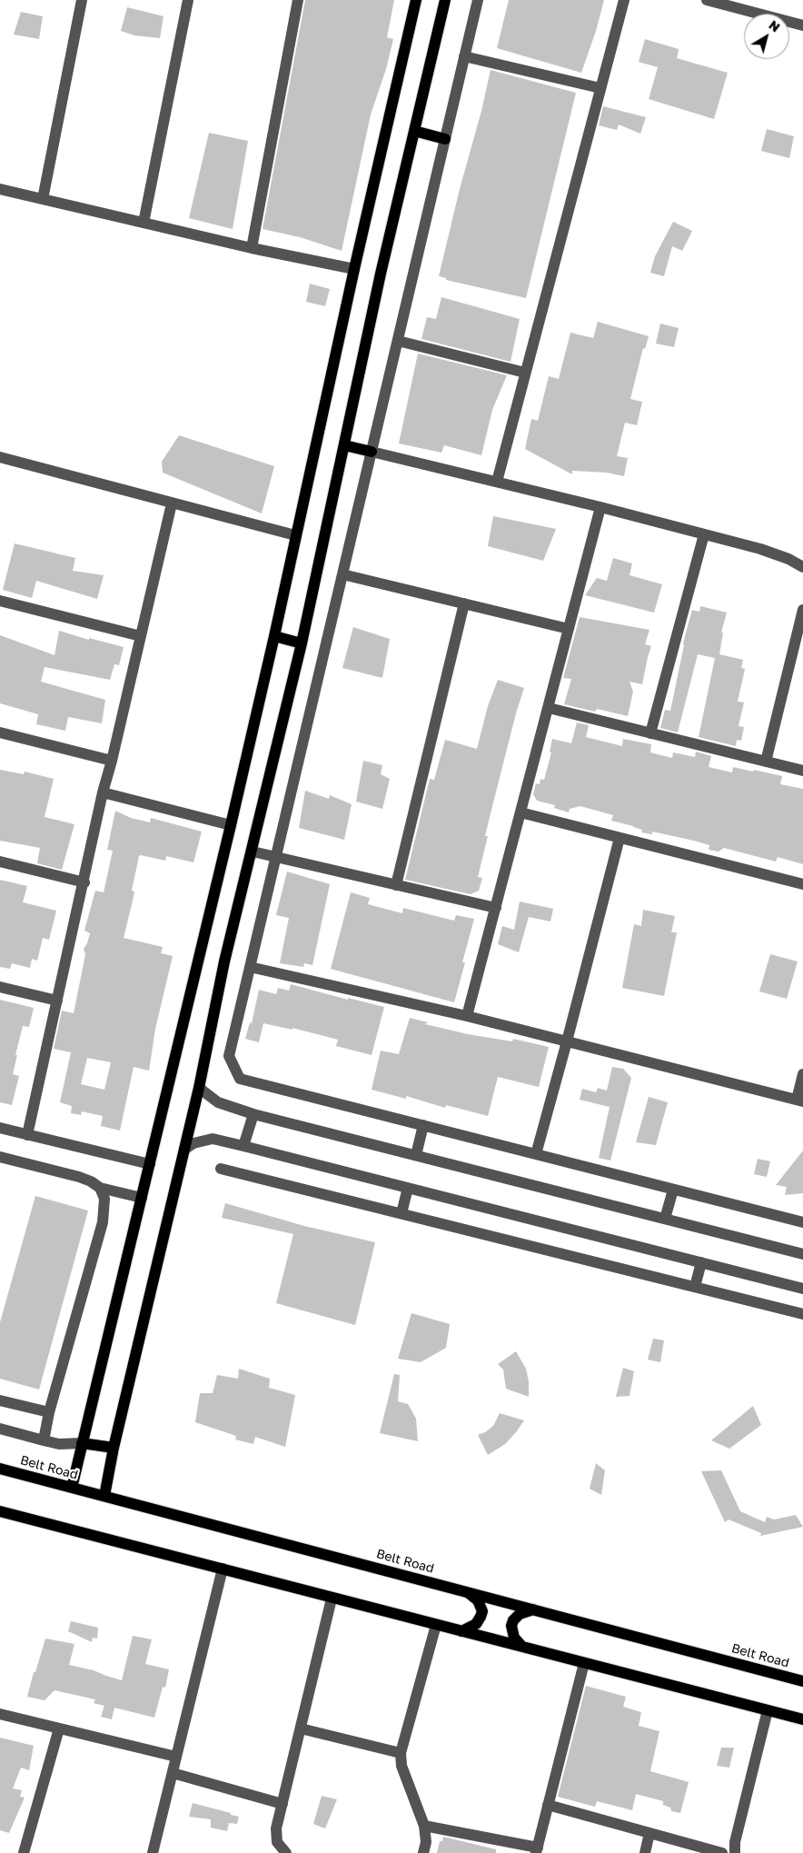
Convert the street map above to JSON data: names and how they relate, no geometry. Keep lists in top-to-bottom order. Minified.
{"streets":{"main road":["Belt Road"]},"north":"top right"}
